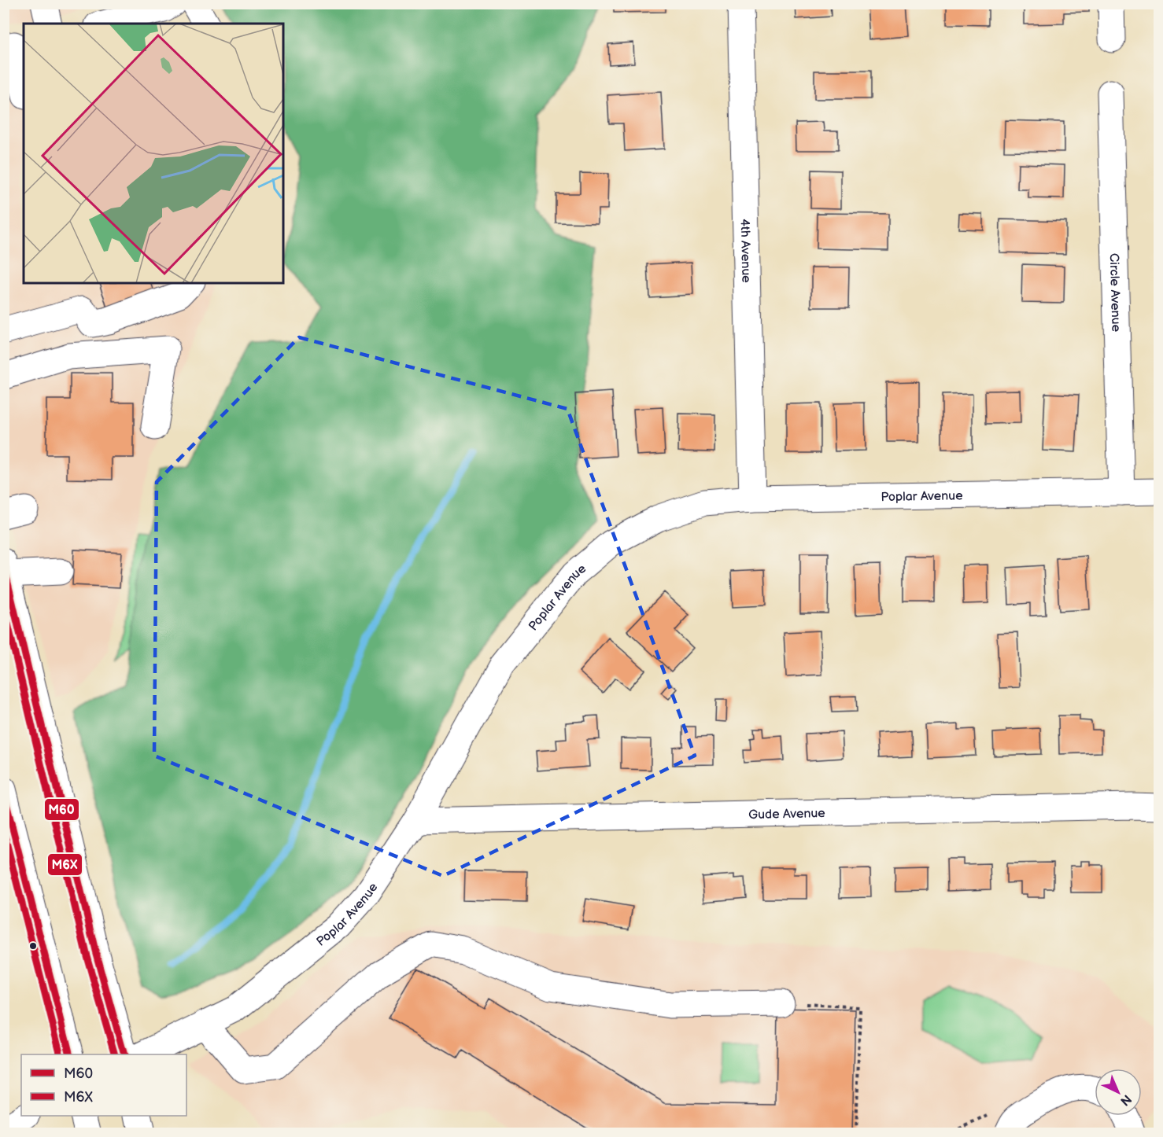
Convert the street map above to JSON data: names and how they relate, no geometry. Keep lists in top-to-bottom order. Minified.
{"streets":{"street":["4th Avenue","Circle Avenue","Poplar Avenue","Gude Avenue"]},"crossings":[["4th Avenue","Poplar Avenue"],["Circle Avenue","Poplar Avenue"],["Poplar Avenue","Gude Avenue"]],"lines":["transit line M60","transit line M6X"],"legend":["M60","M6X"],"north":"bottom right"}
